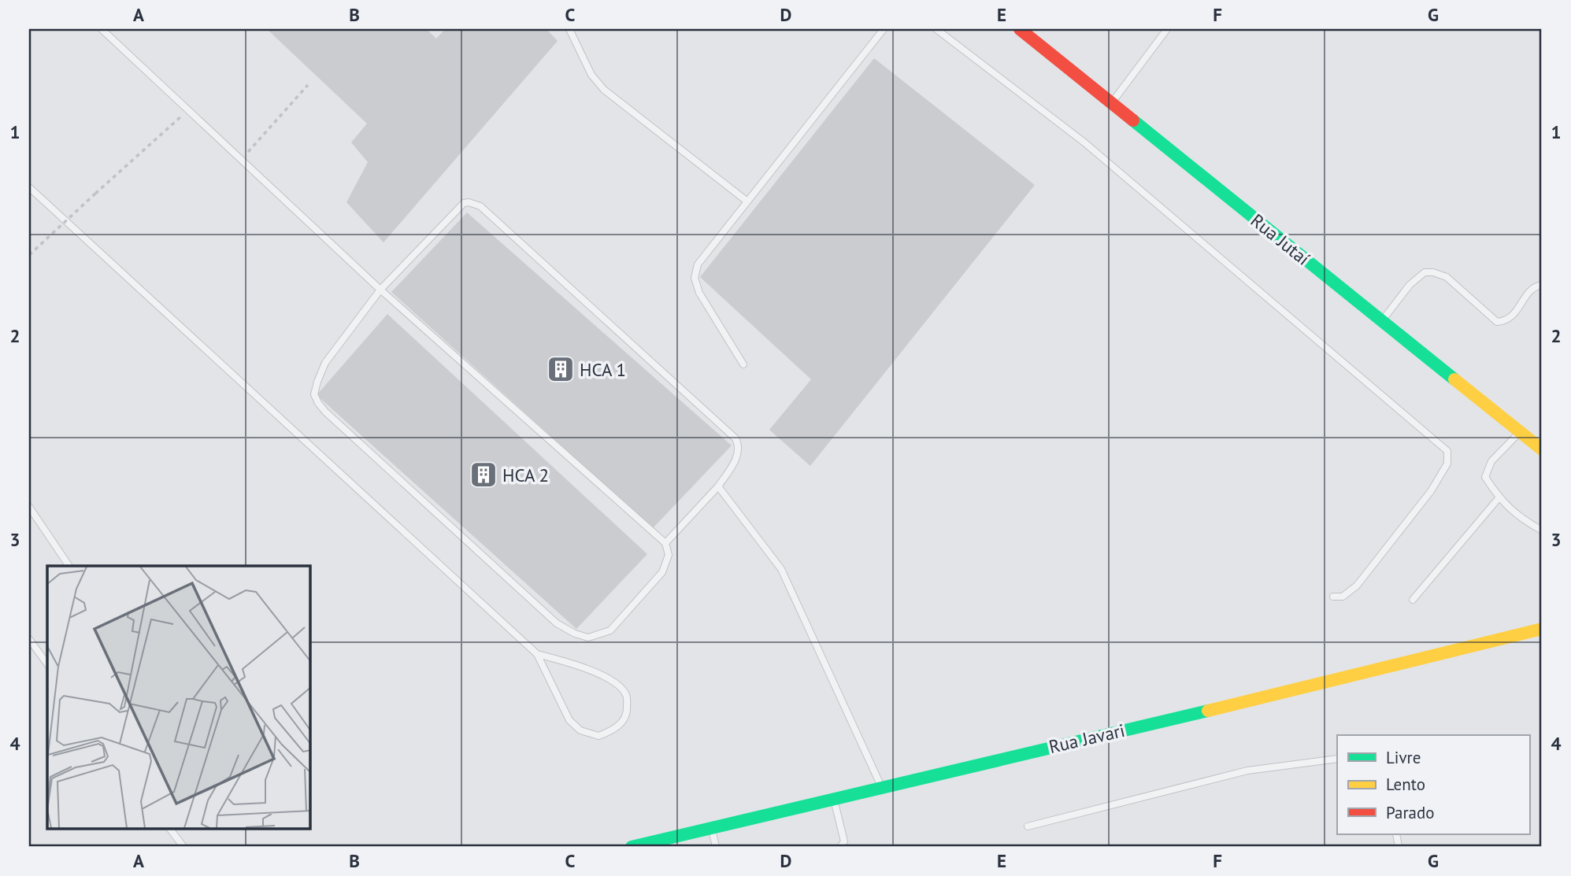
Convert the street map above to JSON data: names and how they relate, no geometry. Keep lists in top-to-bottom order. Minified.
{"streets":{"street":["Rua Jutaí","Rua Javari"]},"places":{"building":["HCA 1","HCA 2"]},"legend":["Livre","Lento","Parado"],"grid":{"columns":["A","B","C","D","E","F","G"],"rows":["1","2","3","4"]}}
